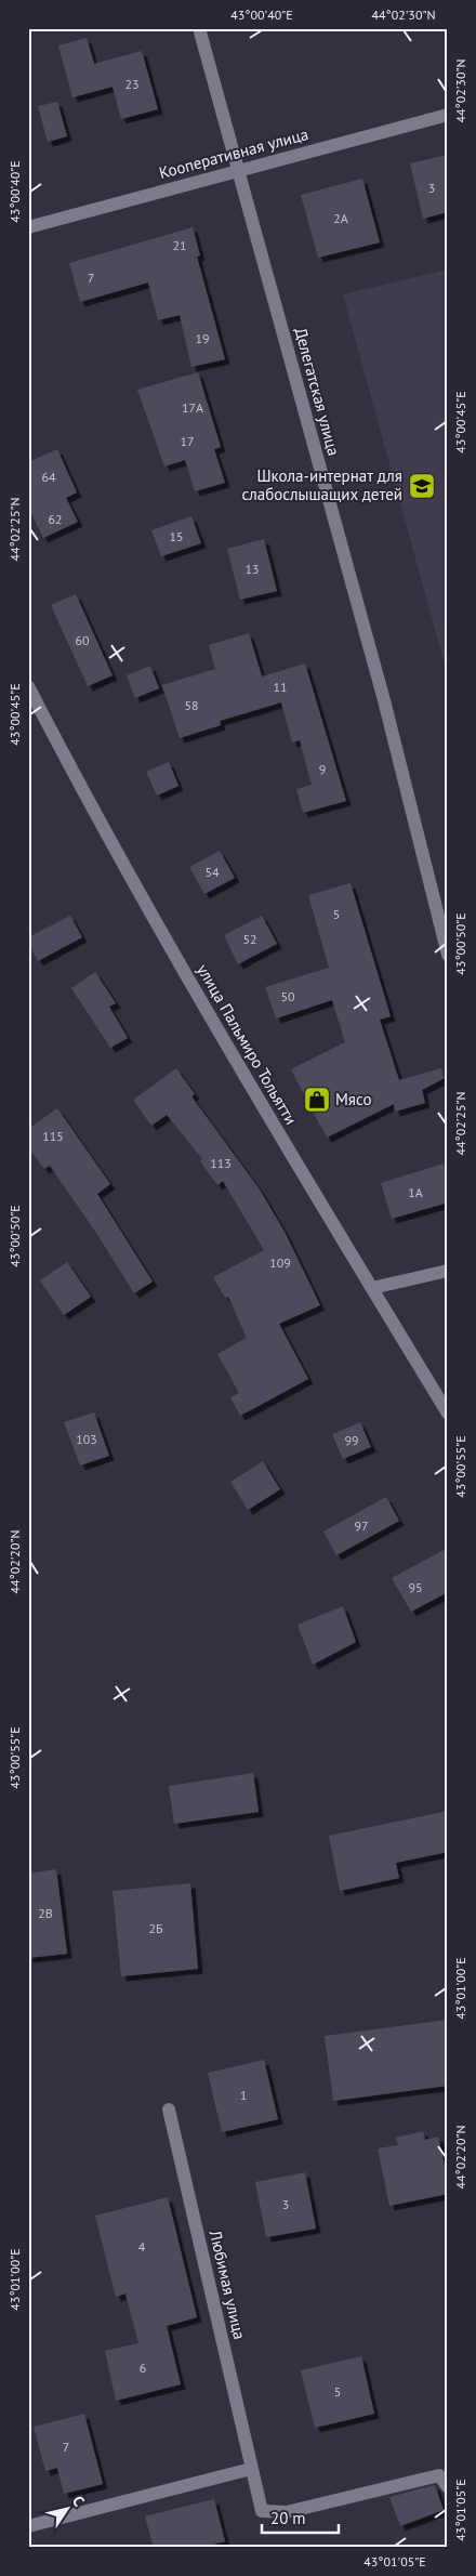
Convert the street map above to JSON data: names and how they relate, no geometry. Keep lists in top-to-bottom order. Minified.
{"streets":{"street":["Кооперативная улица","Делегатская улица","улица Пальмиро Тольятти","Любимая улица"]},"crossings":[["Кооперативная улица","Делегатская улица"]],"places":{"school or university":["Школа-интернат для слабослышащих детей"],"shop":["Мясо"]},"house_numbers":["23","3","2А","21","7","19","17А","17","64","62","15","13","60","11","58","9","54","5","52","50","115","113","1А","109","103","99","97","95","2В","2Б","1","3","4","6","5","7"],"scale_bar":"20 m","north":"top right","coordinates":["43°00'40\"E","44°02'30\"N","43°00'45\"E","44°02'25\"N","43°00'50\"E","43°00'55\"E","44°02'20\"N","43°01'00\"E","43°01'05\"E"]}
